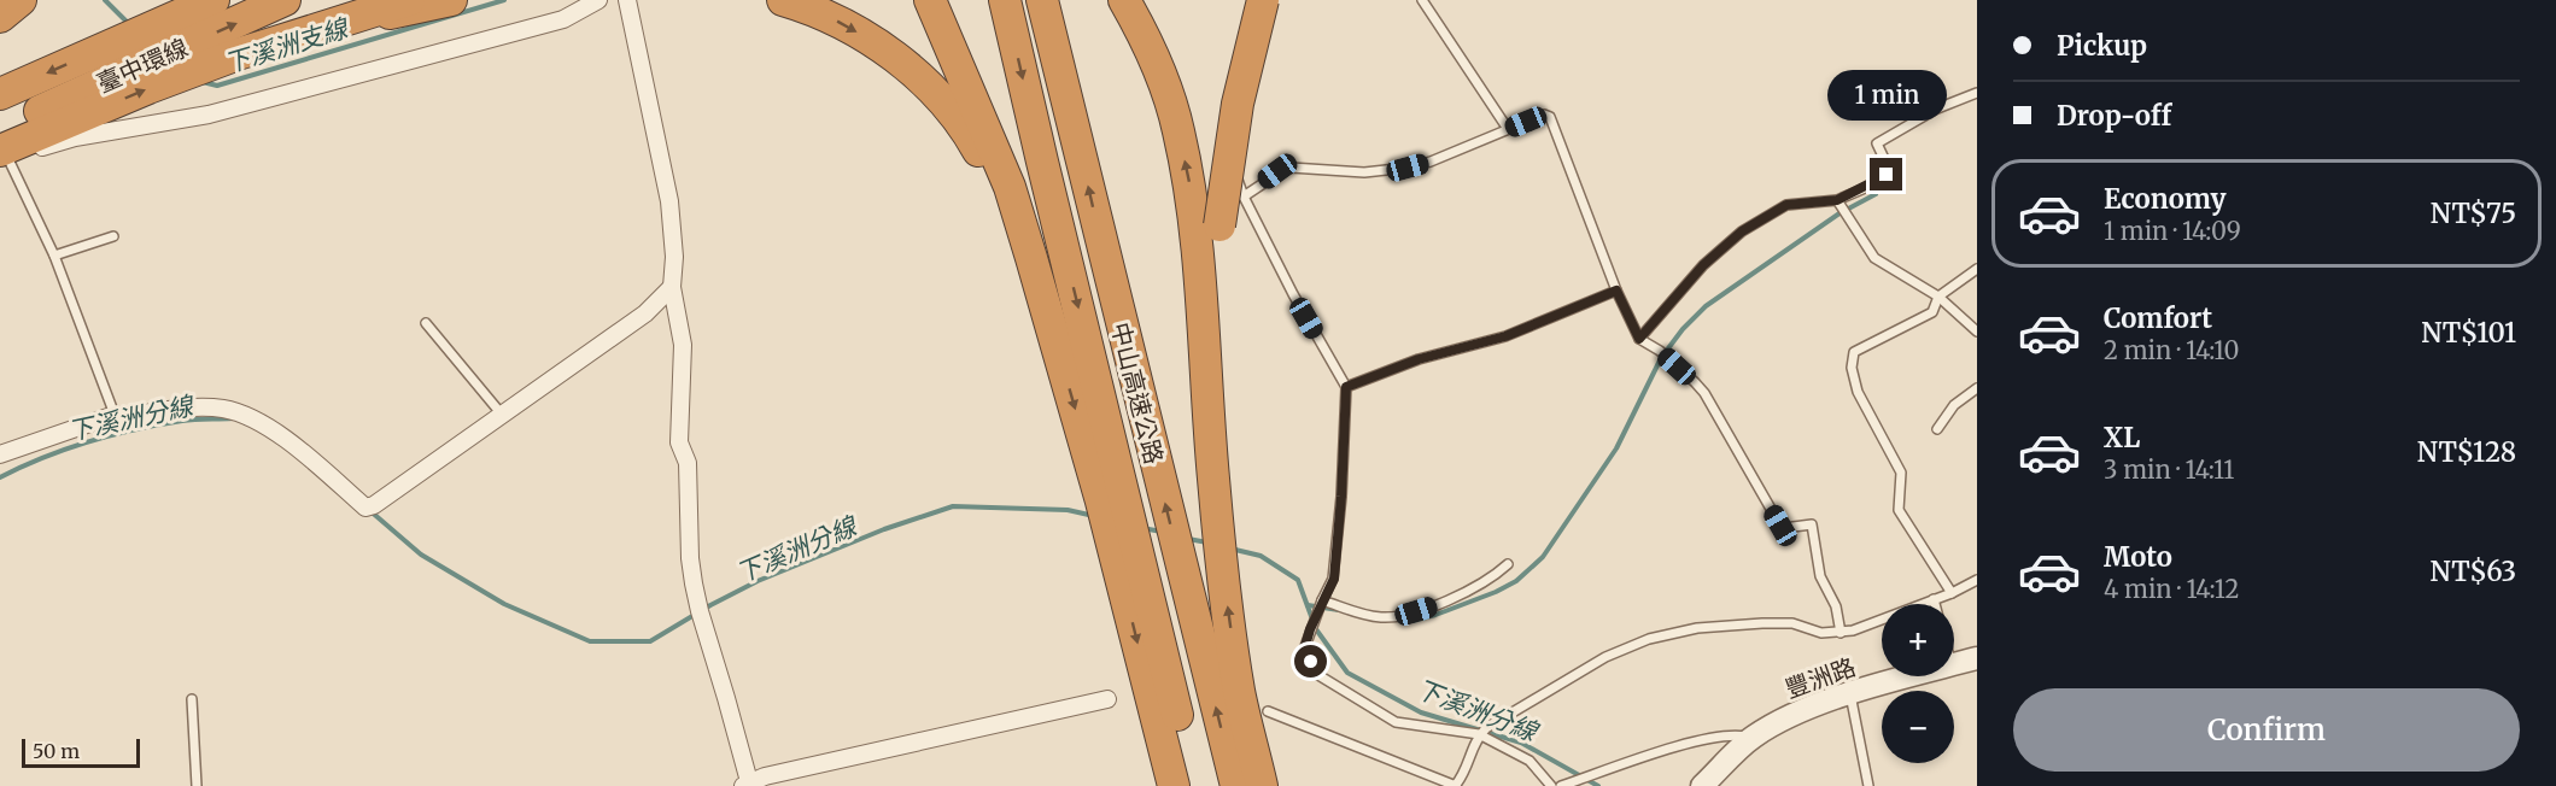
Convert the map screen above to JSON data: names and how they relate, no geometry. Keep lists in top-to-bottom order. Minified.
{"streets":{"highway":["臺中環線","中山高速公路"],"street":["豐洲路"]},"water":["下溪洲支線","下溪洲分線"],"scale_bar":"50 m","page":{"banner":["Pickup","Drop-off"],"bubble":"1 min","list":[{"name":"Economy","note":"1 min · 14:09","value":"NT$75"},{"name":"Comfort","note":"2 min · 14:10","value":"NT$101"},{"name":"XL","note":"3 min · 14:11","value":"NT$128"},{"name":"Moto","note":"4 min · 14:12","value":"NT$63"}],"map_buttons":["+","−"],"buttons":"Confirm","scale":"50 m"}}
